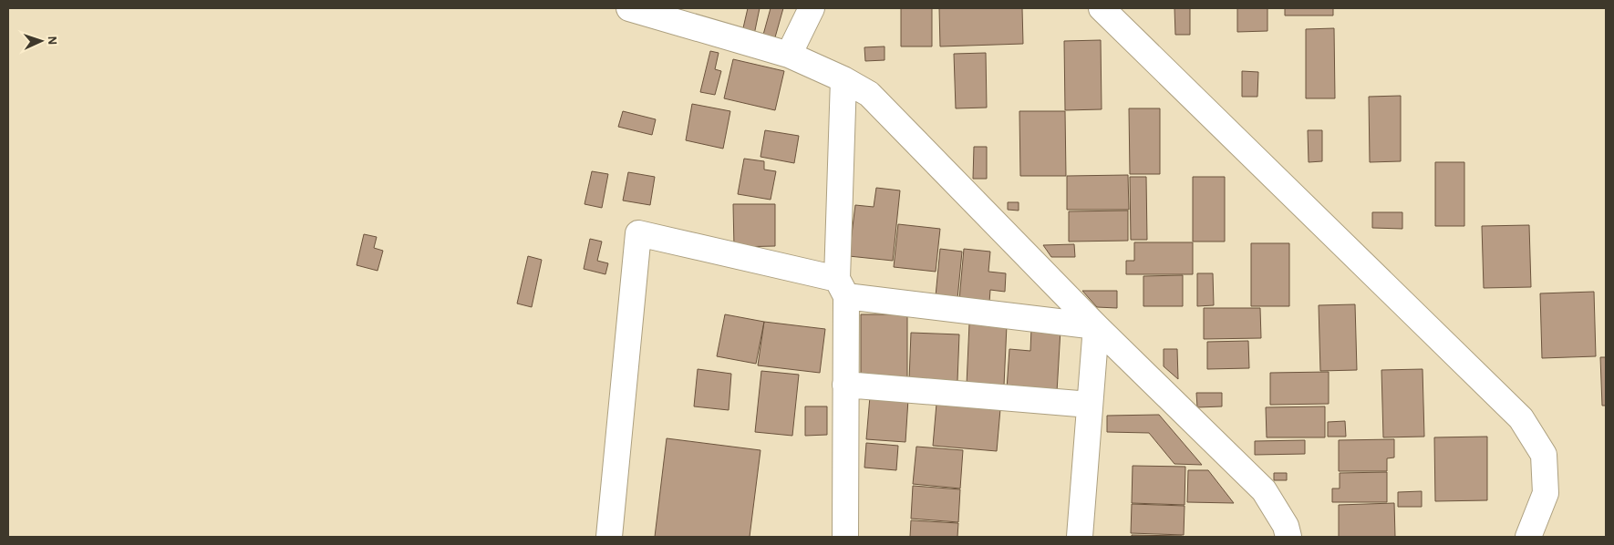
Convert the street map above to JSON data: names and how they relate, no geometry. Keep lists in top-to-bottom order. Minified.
{"north":"right"}
